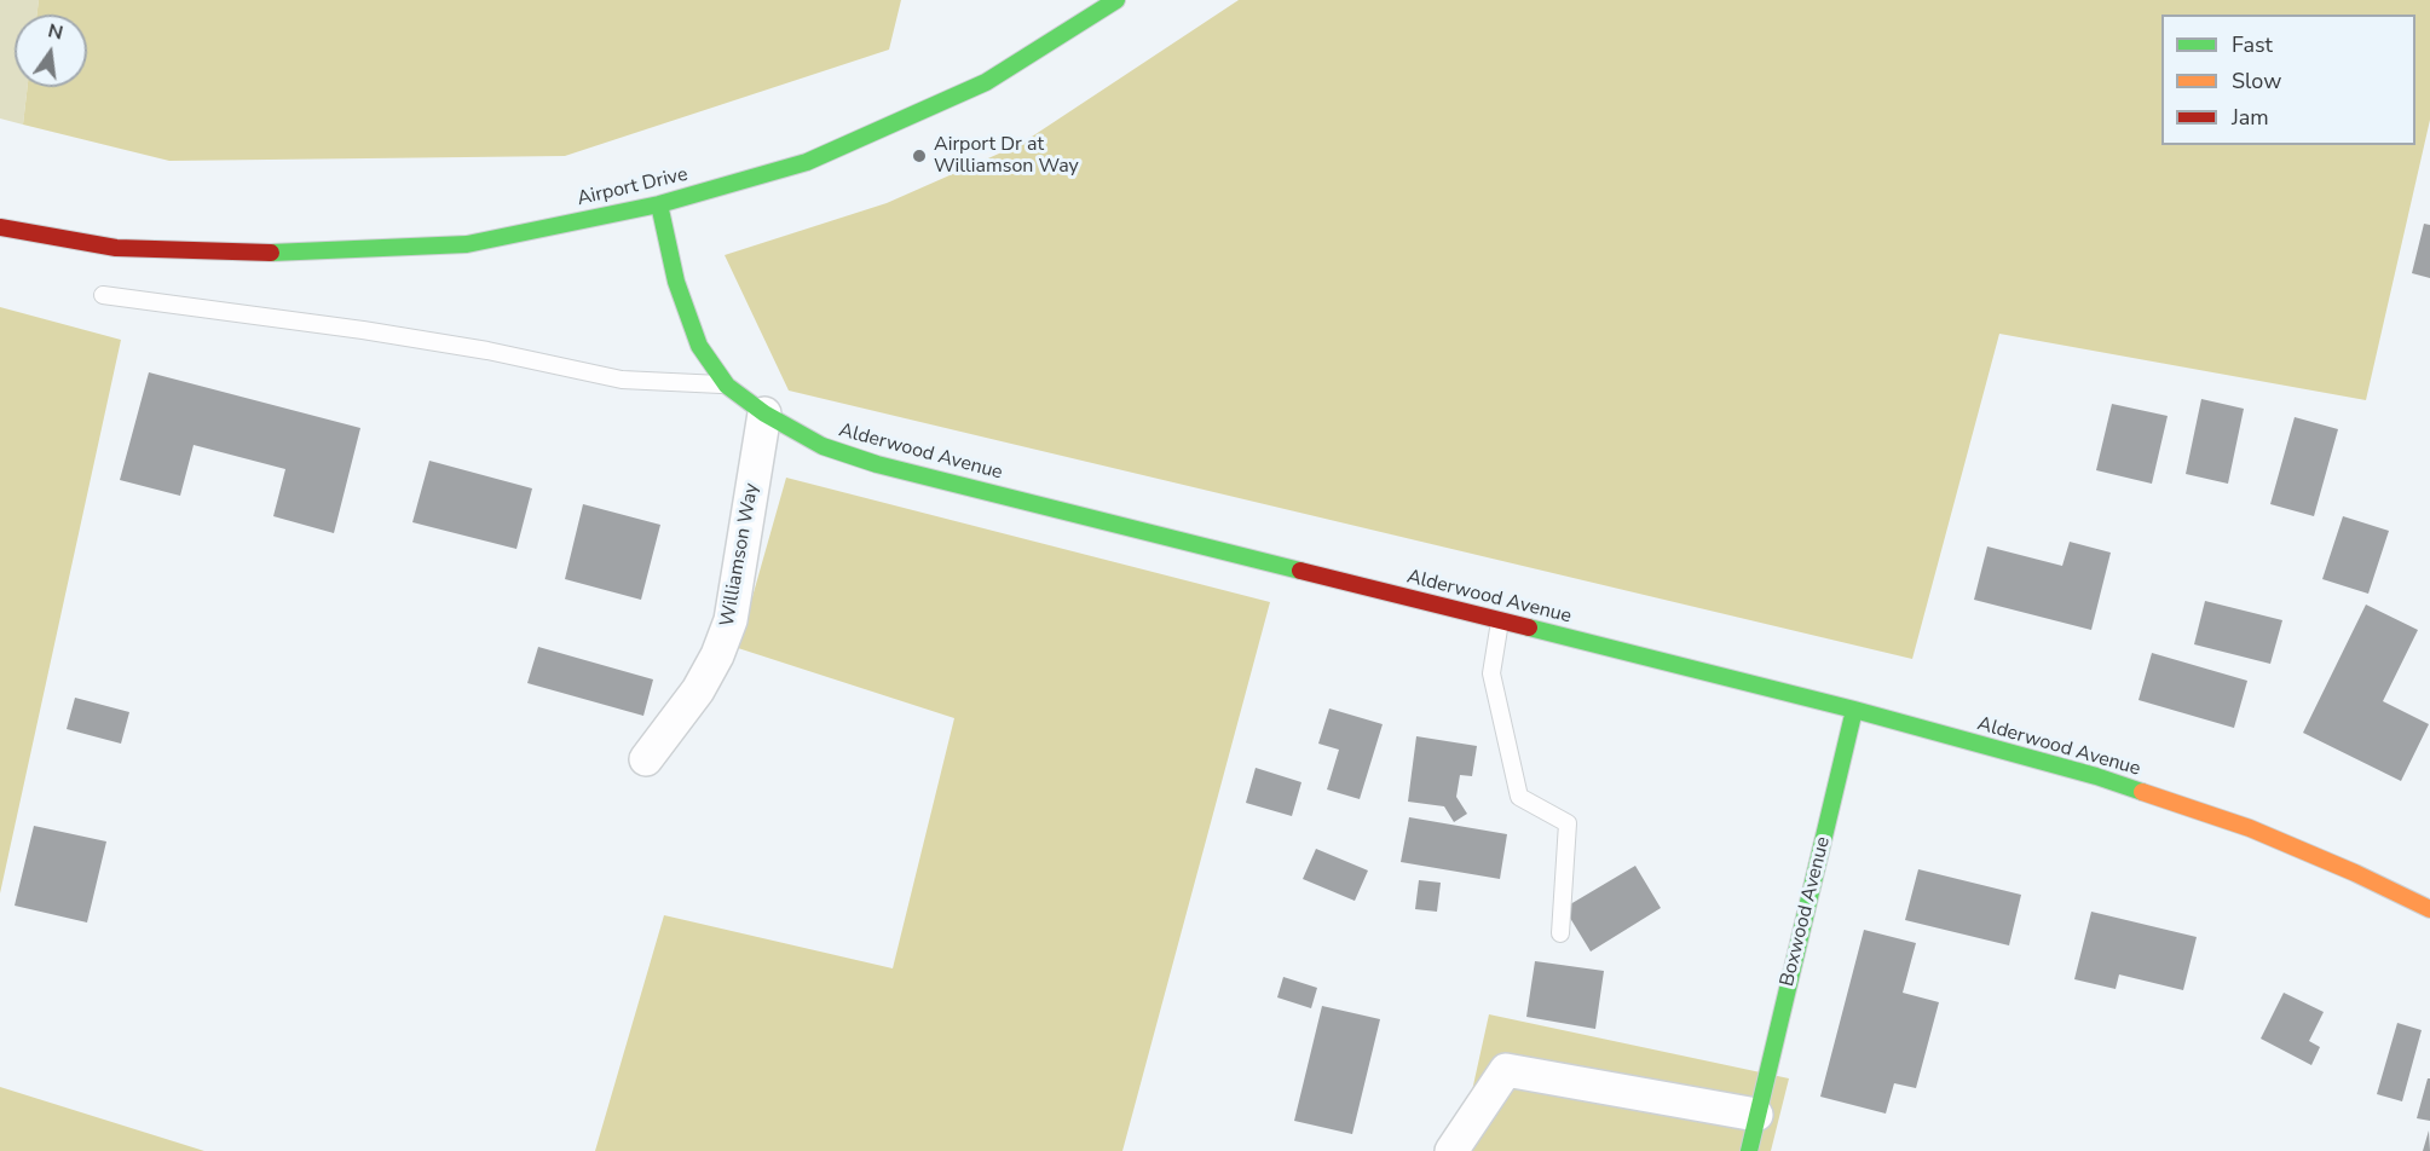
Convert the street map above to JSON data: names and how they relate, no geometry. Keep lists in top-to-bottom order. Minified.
{"streets":{"street":["Airport Drive","Alderwood Avenue","Williamson Way","Boxwood Avenue"]},"crossings":[["Airport Drive","Alderwood Avenue"],["Alderwood Avenue","Williamson Way"],["Alderwood Avenue","Boxwood Avenue"]],"places":["Airport Dr at Williamson Way"],"legend":["Fast","Slow","Jam"],"north":"top"}
